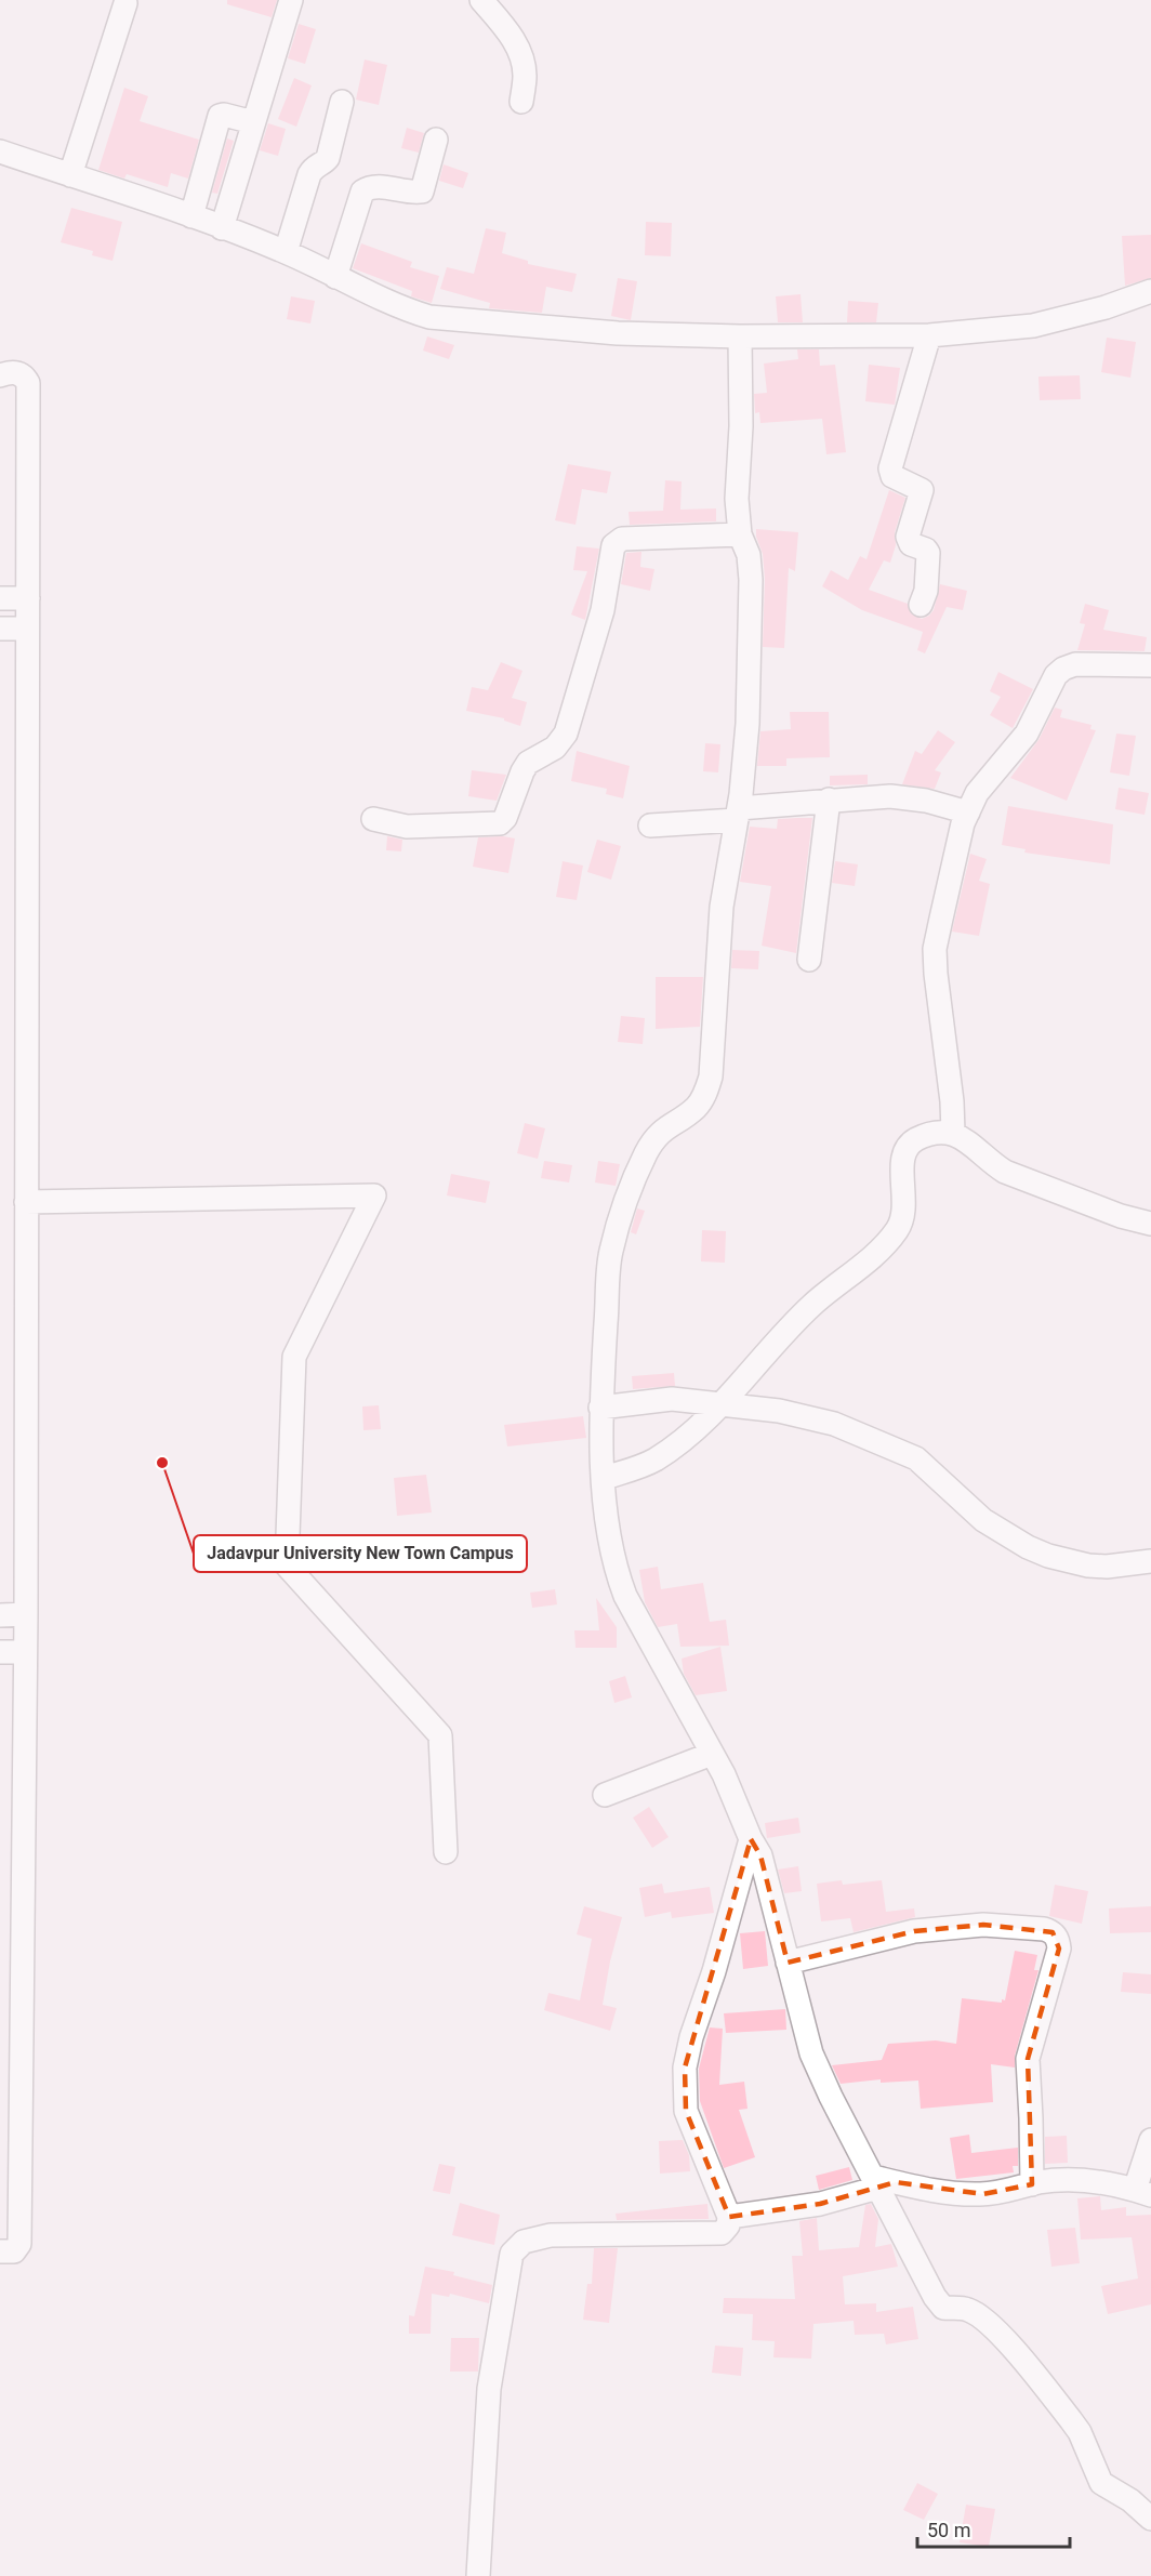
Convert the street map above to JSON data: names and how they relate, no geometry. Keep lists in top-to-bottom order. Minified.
{"places":["Jadavpur University New Town Campus"],"scale_bar":"50 m"}
